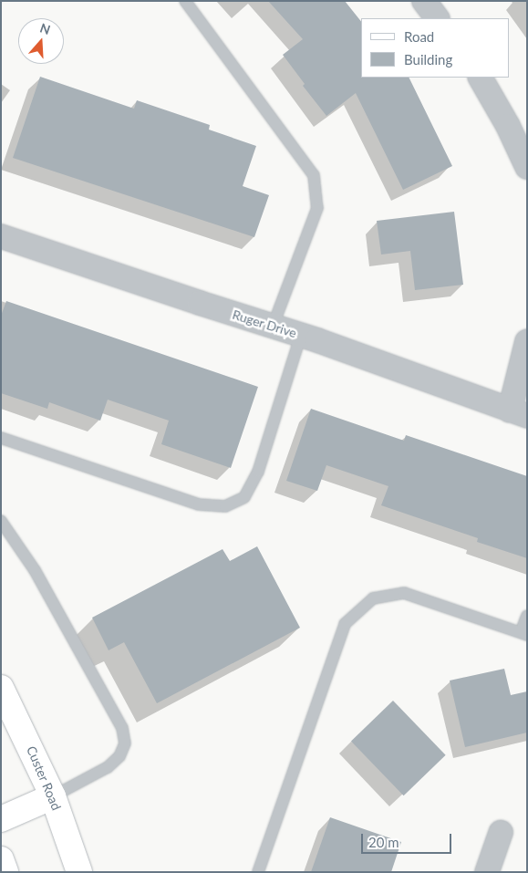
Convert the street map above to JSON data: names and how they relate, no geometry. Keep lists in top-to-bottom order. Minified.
{"streets":{"main road":["Custer Road"],"street":["Ruger Drive"]},"legend":["Road","Building"],"scale_bar":"20 m","north":"top"}
